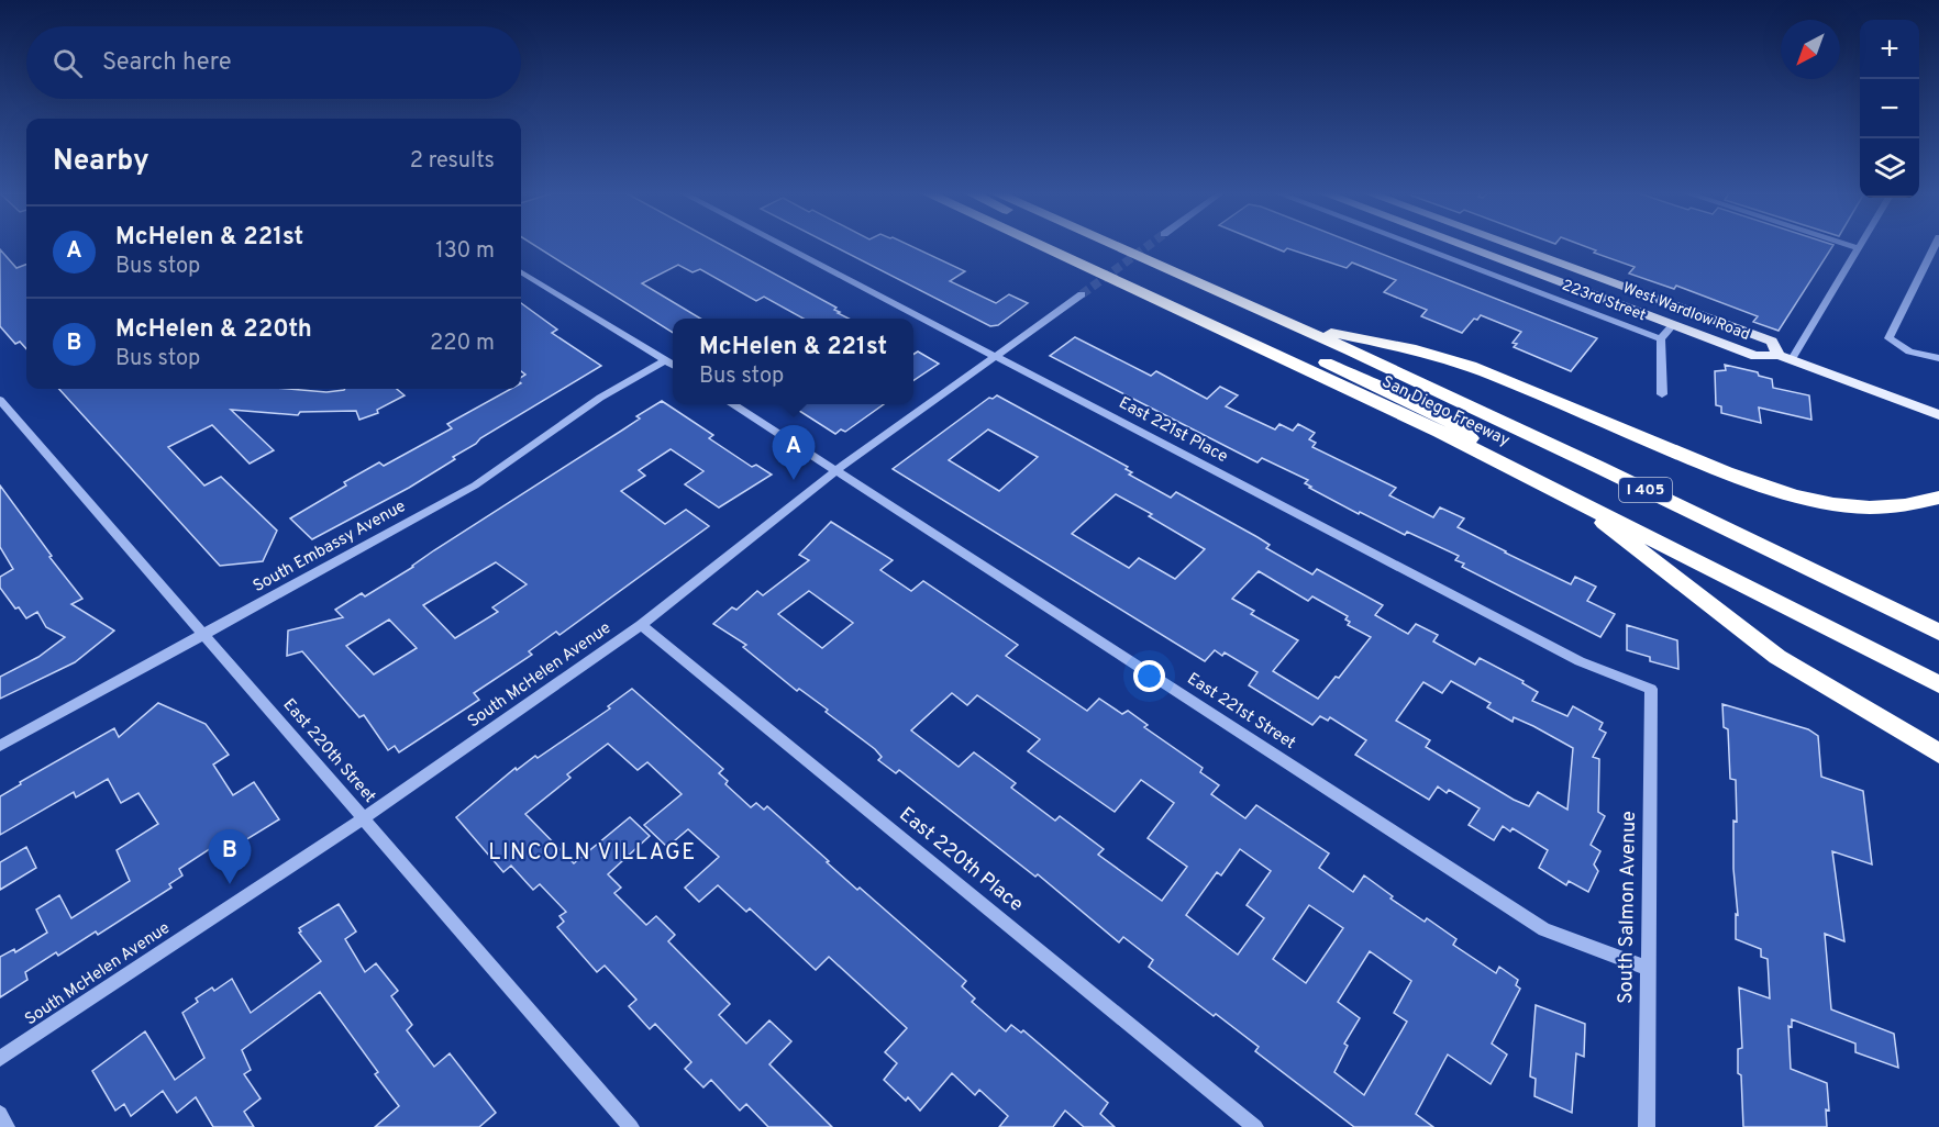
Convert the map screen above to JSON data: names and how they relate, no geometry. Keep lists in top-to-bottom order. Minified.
{"streets":{"highway":["San Diego Freeway","I 405"],"main road":["West Wardlow Road"],"street":["223rd Street","East 221st Place","South Embassy Avenue","South McHelen Avenue","East 221st Street","East 220th Street","East 220th Place","South Salmon Avenue"]},"crossings":[["East 221st Place","South McHelen Avenue"],["East 221st Place","South Salmon Avenue"],["South Embassy Avenue","East 220th Street"],["South McHelen Avenue","East 221st Street"],["South McHelen Avenue","East 220th Street"],["South McHelen Avenue","East 220th Place"],["East 221st Street","South Salmon Avenue"]],"districts":["LINCOLN VILLAGE"],"north":"bottom left","page":{"map_buttons":["+","−"],"search":"Search here","heading":["Nearby","2 results"],"list":[{"mark":"A","name":"McHelen & 221st","note":"Bus stop","value":"130 m"},{"mark":"B","name":"McHelen & 220th","note":"Bus stop","value":"220 m"}],"popup":["McHelen & 221st","Bus stop"],"pins":["A","B"]}}
